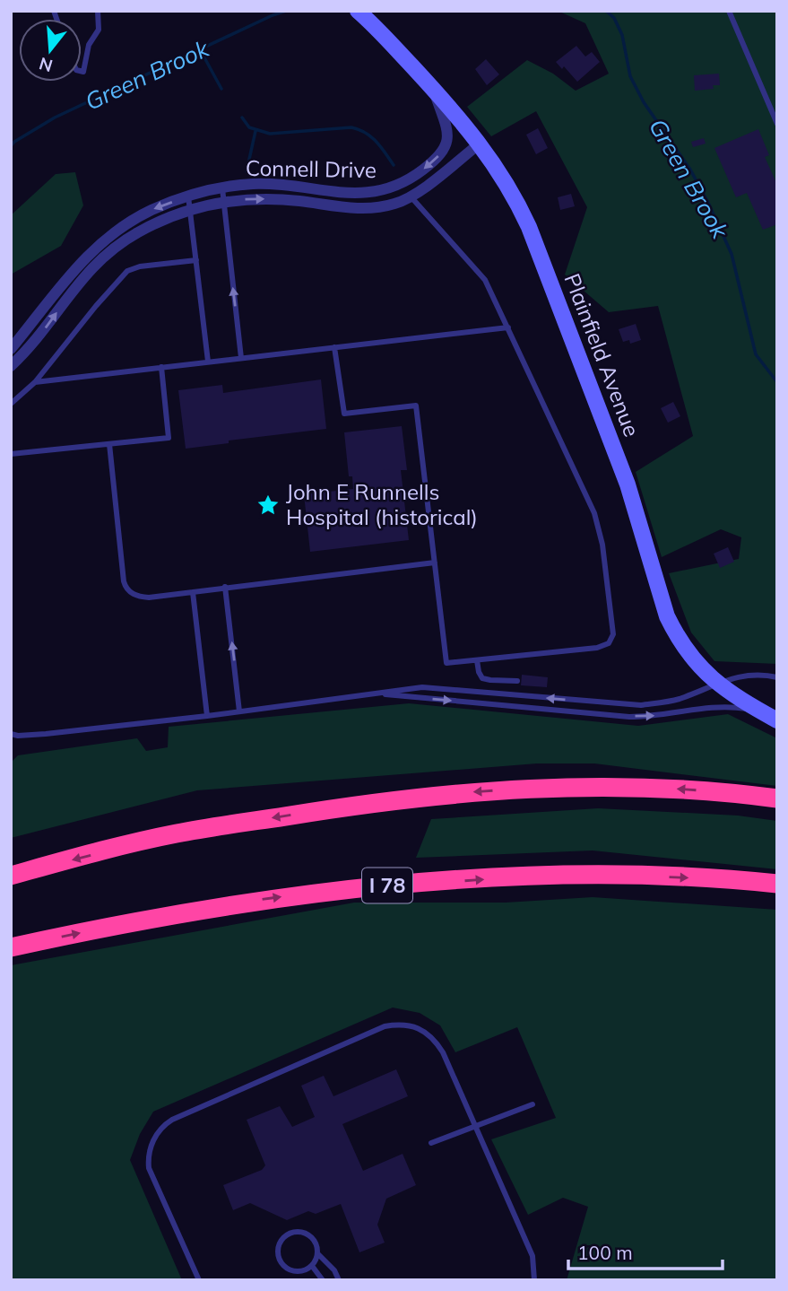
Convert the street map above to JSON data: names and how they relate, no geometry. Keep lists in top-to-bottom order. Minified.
{"streets":{"highway":["I 78"],"main road":["Plainfield Avenue"],"street":["Connell Drive"]},"crossings":[["Connell Drive","Plainfield Avenue"]],"water":["Green Brook"],"places":{"place":["John E Runnells Hospital (historical)"]},"scale_bar":"100 m","north":"bottom"}
